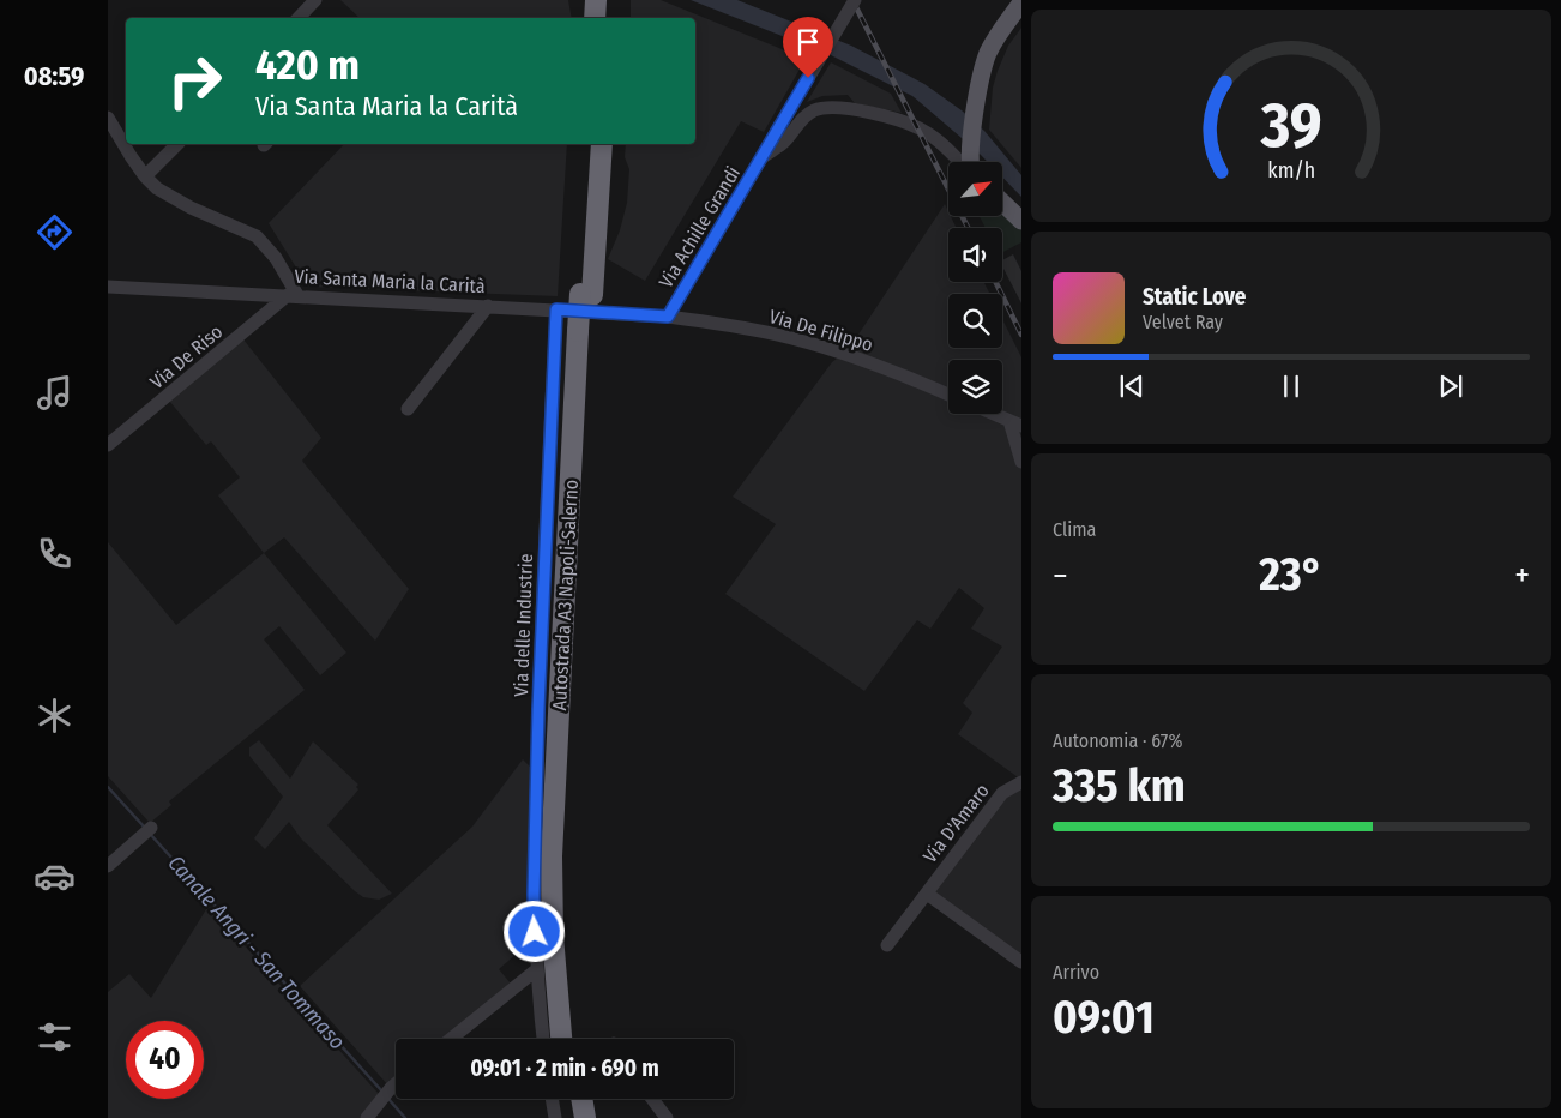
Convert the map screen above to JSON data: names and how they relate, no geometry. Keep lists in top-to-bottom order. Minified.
{"streets":{"highway":["Autostrada A3 Napoli-Salerno"],"street":["Via Achille Grandi","Via Santa Maria la Carità","Via De Filippo","Via De Riso","Via delle Industrie","Via D'Amaro"]},"crossings":[["Via Achille Grandi","Via Santa Maria la Carità"],["Via Achille Grandi","Via De Filippo"],["Via Santa Maria la Carità","Via De Filippo"],["Via Santa Maria la Carità","Via De Riso"],["Via Santa Maria la Carità","Via delle Industrie"]],"water":["Canale Angri - San Tommaso"],"north":"top right","page":{"tabs":"08:59","turn":["420 m","Via Santa Maria la Carità"],"song":["Static Love","Velvet Ray"],"tile":["Clima",["Autonomia · 67%","335 km"],["Arrivo","09:01"]],"heat":["−","23°","+"],"limit":"40","trip":"09:01 · 2 min · 690 m","gauge":["39","km/h"]}}
